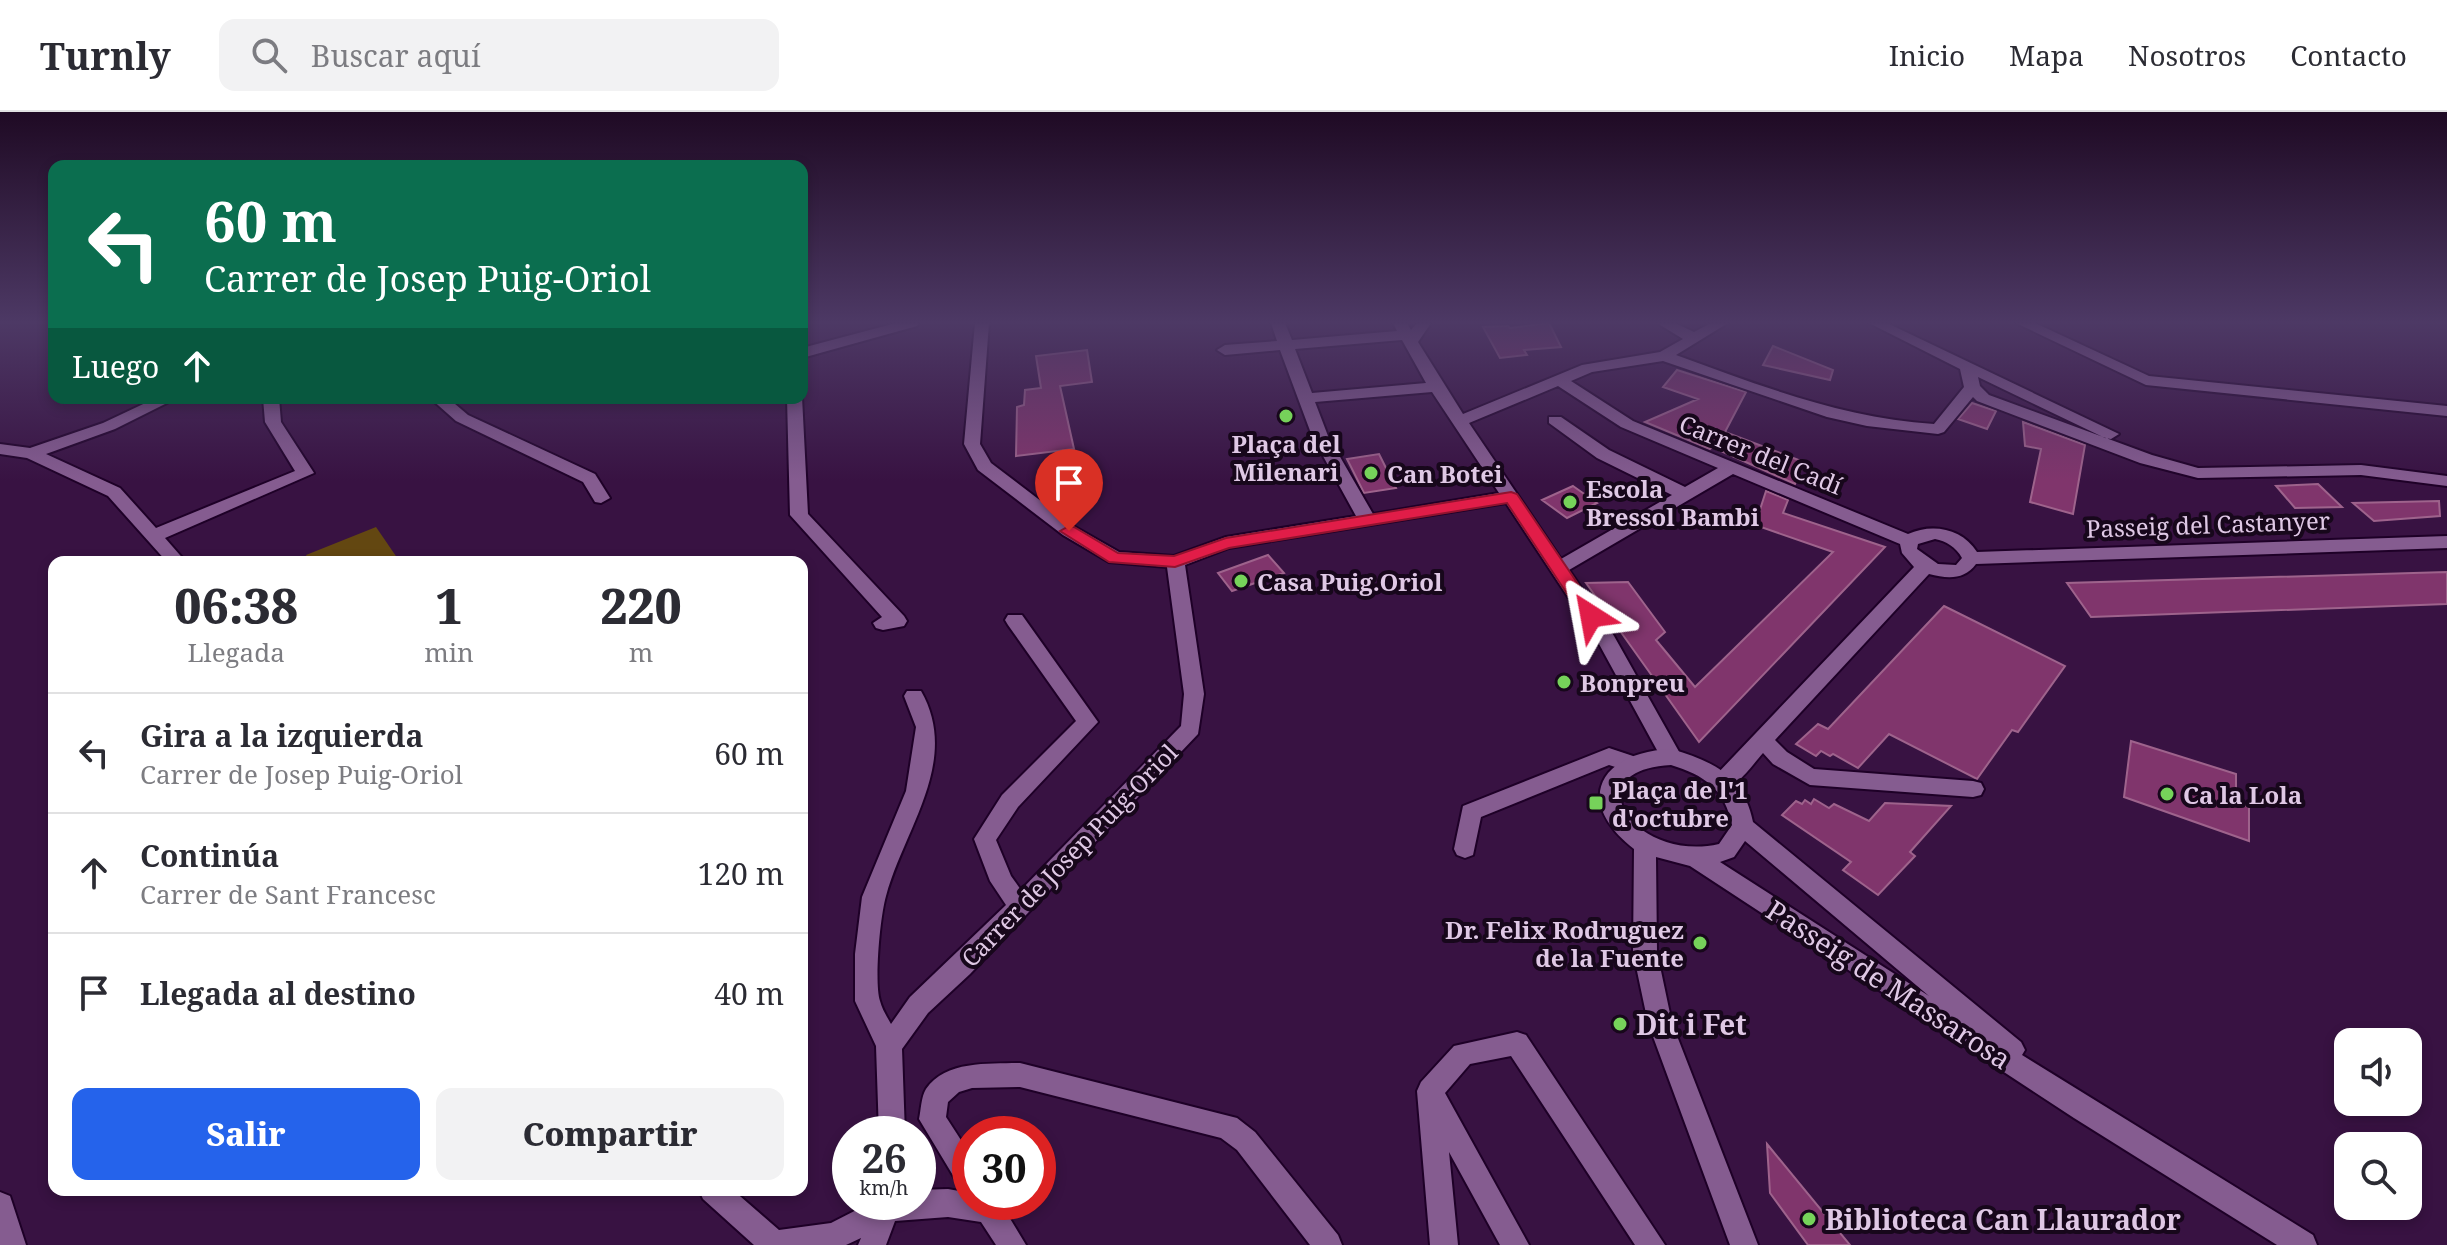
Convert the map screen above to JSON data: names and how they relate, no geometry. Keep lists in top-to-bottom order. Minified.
{"streets":{"street":["Carrer del Cadí","Passeig del Castanyer","Carrer de Josep Puig-Oriol","Passeig de Massarosa"]},"places":{"other":["Plaça del Milenari","Can Botei","Escola Bressol Bambi","Casa Puig.Oriol","Bonpreu","Ca la Lola","Dr. Felix Rodruguez de la Fuente","Dit i Fet","Biblioteca Can Llaurador"],"transit":["Plaça de l'1 d'octubre"]},"page":{"header":"Turnly","search":"Buscar aquí","nav":["Inicio","Mapa","Nosotros","Contacto"],"turn":["60 m","Carrer de Josep Puig-Oriol"],"then":"Luego","eta":["06:38","Llegada","1","min","220","m"],"list":[{"name":"Gira a la izquierda","note":"Carrer de Josep Puig-Oriol","value":"60 m"},{"name":"Continúa","note":"Carrer de Sant Francesc","value":"120 m"},{"name":"Llegada al destino","value":"40 m"}],"buttons":["Salir","Compartir"],"speed":"26 km/h","limit":"30"}}
